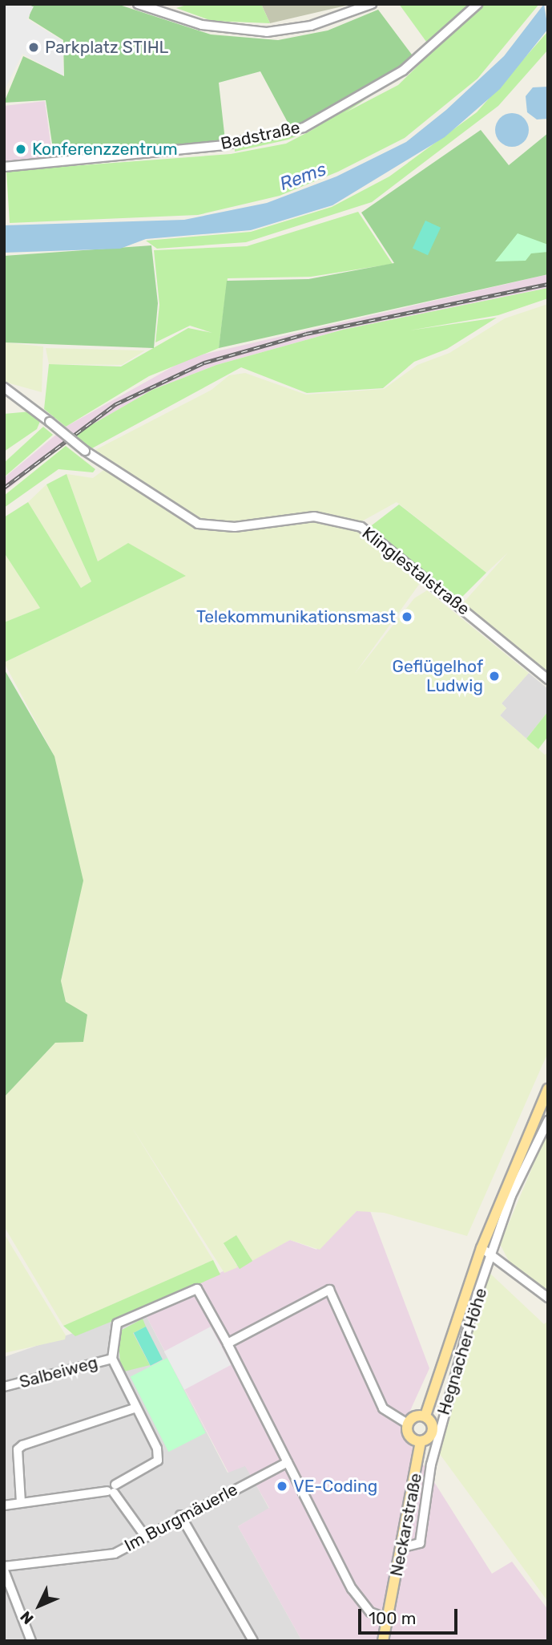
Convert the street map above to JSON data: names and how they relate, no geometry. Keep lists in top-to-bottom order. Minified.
{"streets":{"main road":["Hegnacher Höhe","Neckarstraße"],"street":["Badstraße","Klinglestalstraße","Salbeiweg","Im Burgmäuerle"]},"crossings":[["Hegnacher Höhe","Neckarstraße"]],"water":["Rems"],"places":["Parkplatz STIHL","Konferenzzentrum","Telekommunikationsmast","Geflügelhof Ludwig","VE-Coding"],"scale_bar":"100 m","north":"bottom left"}
